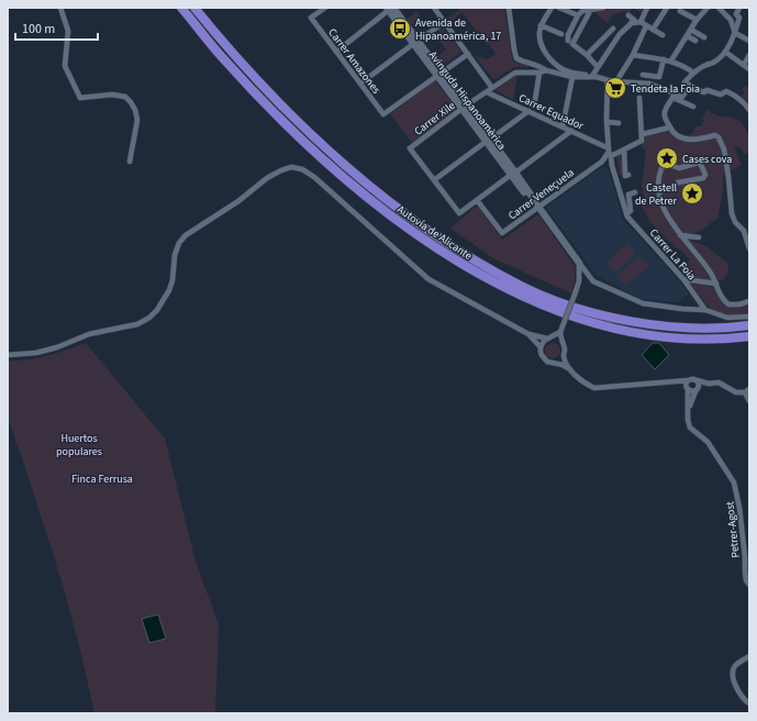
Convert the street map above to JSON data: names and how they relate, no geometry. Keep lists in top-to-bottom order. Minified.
{"streets":{"highway":["Autovía de Alicante"],"street":["Carrer Amazones","Avinguda Hispanoamèrica","Carrer Equador","Carrer Xile","Carrer Veneçuela","Carrer La Foia","Petrer-Agost"]},"crossings":[["Carrer Amazones","Avinguda Hispanoamèrica"],["Avinguda Hispanoamèrica","Carrer Xile"],["Avinguda Hispanoamèrica","Carrer Veneçuela"],["Carrer Equador","Carrer Xile"],["Carrer Equador","Carrer La Foia"]],"parks":["Huertos populares","Finca Ferrusa"],"places":{"bus stop":["Avenida de Hipanoamérica, 17"],"supermarket":["Tendeta la Foia"],"place":["Cases cova","Castell de Petrer"]},"scale_bar":"100 m"}
